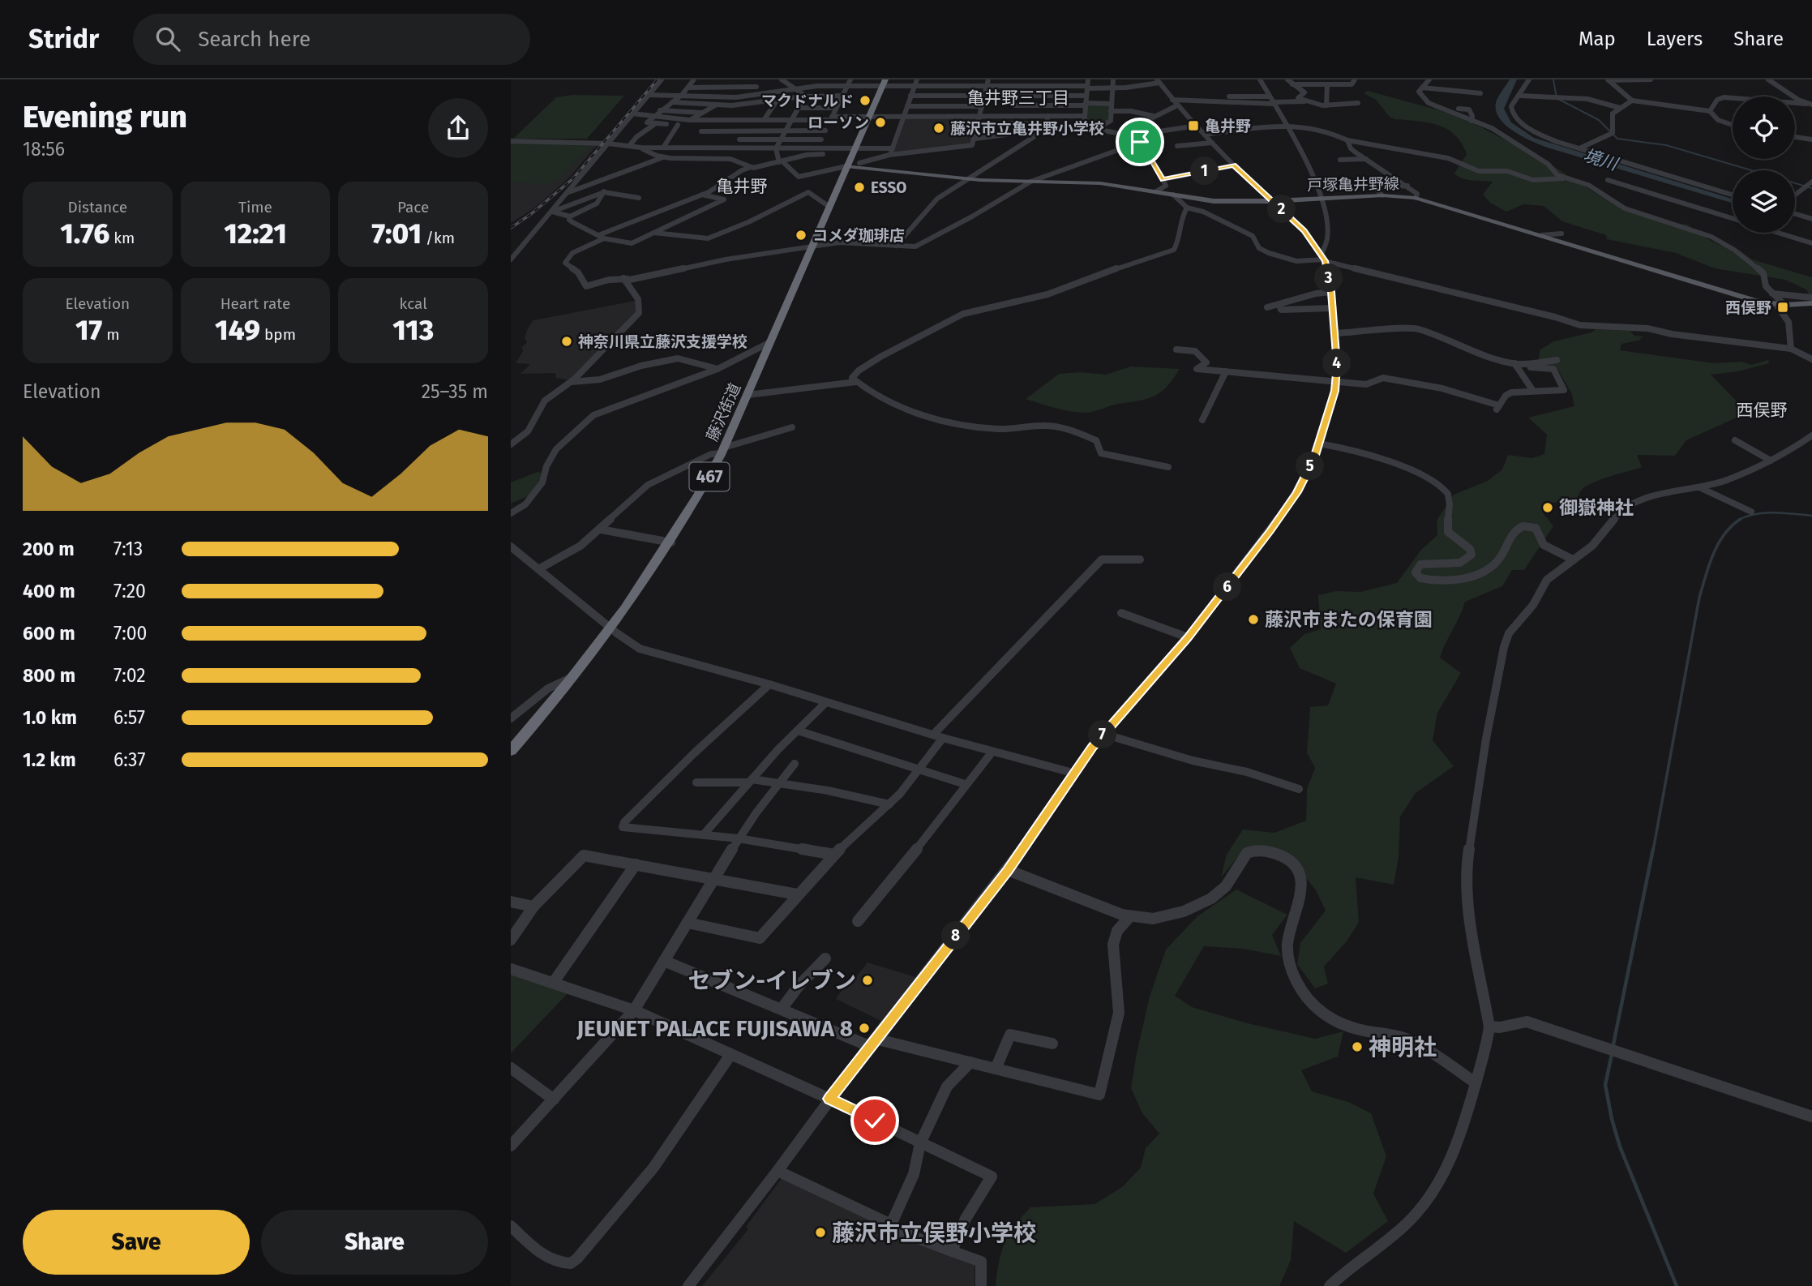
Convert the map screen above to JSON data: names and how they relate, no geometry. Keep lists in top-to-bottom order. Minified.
{"streets":{"highway":["藤沢街道","467"],"main road":["戸塚亀井野線"]},"crossings":[["戸塚亀井野線","藤沢街道"]],"districts":["亀井野三丁目","亀井野","西俣野"],"water":["境川"],"places":{"other":["マクドナルド","ローソン","藤沢市立亀井野小学校","ESSO","コメダ珈琲店","神奈川県立藤沢支援学校","御嶽神社","藤沢市またの保育園","セブン-イレブン","JEUNET PALACE FUJISAWA 8","神明社","藤沢市立俣野小学校"],"transit":["亀井野","西俣野"]},"page":{"header":"Stridr","search":"Search here","nav":["Map","Layers","Share"],"heading":["Evening run","18:56"],"pins":["1","2","3","4","5","6","7","8"],"stats":[["Distance","1.76 km"],["Time","12:21"],["Pace","7:01 /km"],["Elevation","17 m"],["Heart rate","149 bpm"],["kcal","113"]],"chart":["Elevation","25–35 m"],"list":[{"name":"200 m","note":"7:13"},{"name":"400 m","note":"7:20"},{"name":"600 m","note":"7:00"},{"name":"800 m","note":"7:02"},{"name":"1.0 km","note":"6:57"},{"name":"1.2 km","note":"6:37"}],"buttons":["Save","Share"]}}
